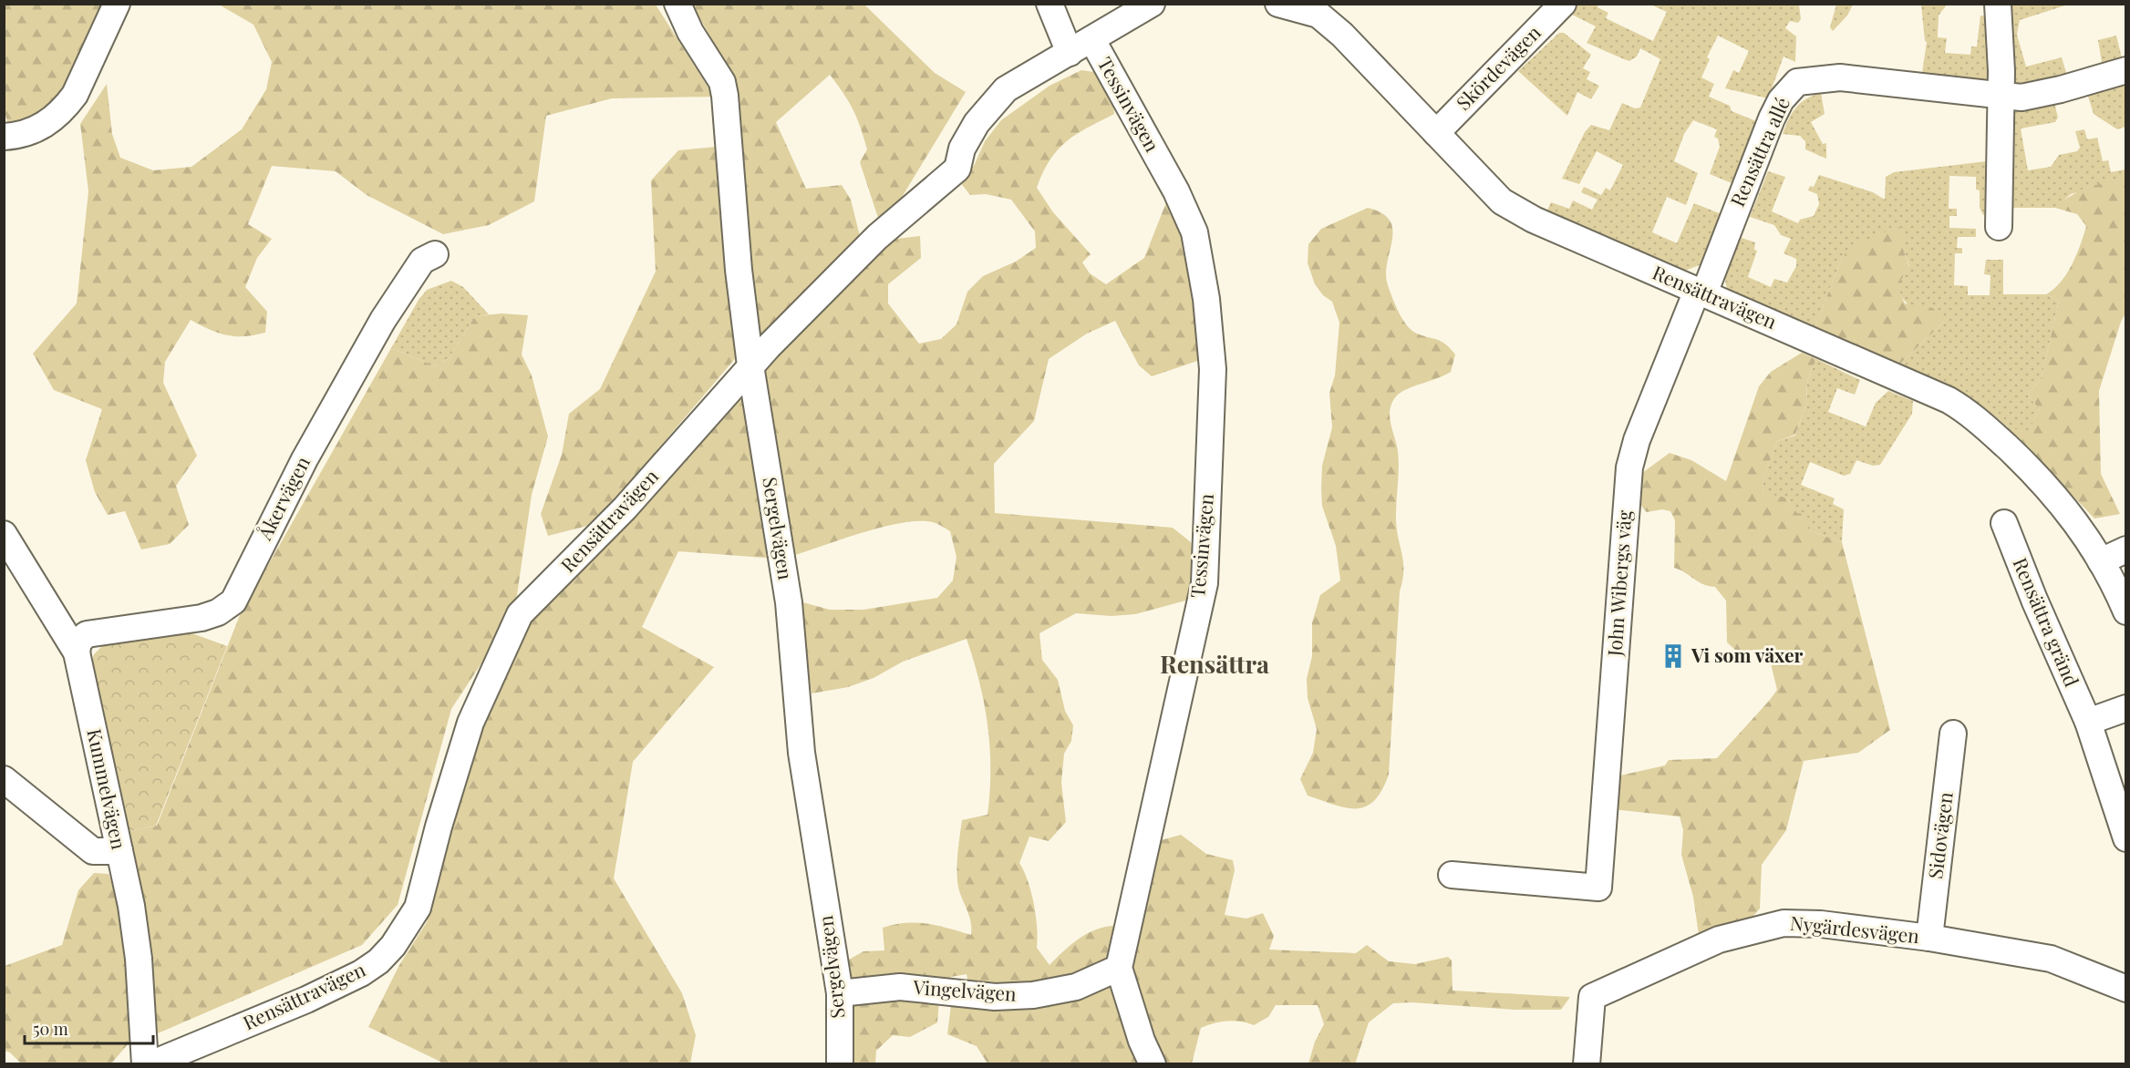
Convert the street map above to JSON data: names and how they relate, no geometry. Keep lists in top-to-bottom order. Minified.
{"streets":{"street":["Skördevägen","Tessinvägen","Rensättra allé","Rensättravägen","Åkervägen","Sergelvägen","John Wibergs väg","Rensättra gränd","Kummelvägen","Sidovägen","Nygärdesvägen","Vingelvägen"]},"crossings":[["Skördevägen","Rensättravägen"],["Tessinvägen","Rensättravägen"],["Tessinvägen","Vingelvägen"],["Rensättra allé","Rensättravägen"],["Rensättra allé","John Wibergs väg"],["Rensättravägen","Sergelvägen"],["Rensättravägen","John Wibergs väg"],["Åkervägen","Kummelvägen"],["Sergelvägen","Vingelvägen"],["Sidovägen","Nygärdesvägen"]],"districts":["Rensättra"],"places":{"building":["Vi som växer"]},"scale_bar":"50 m"}
